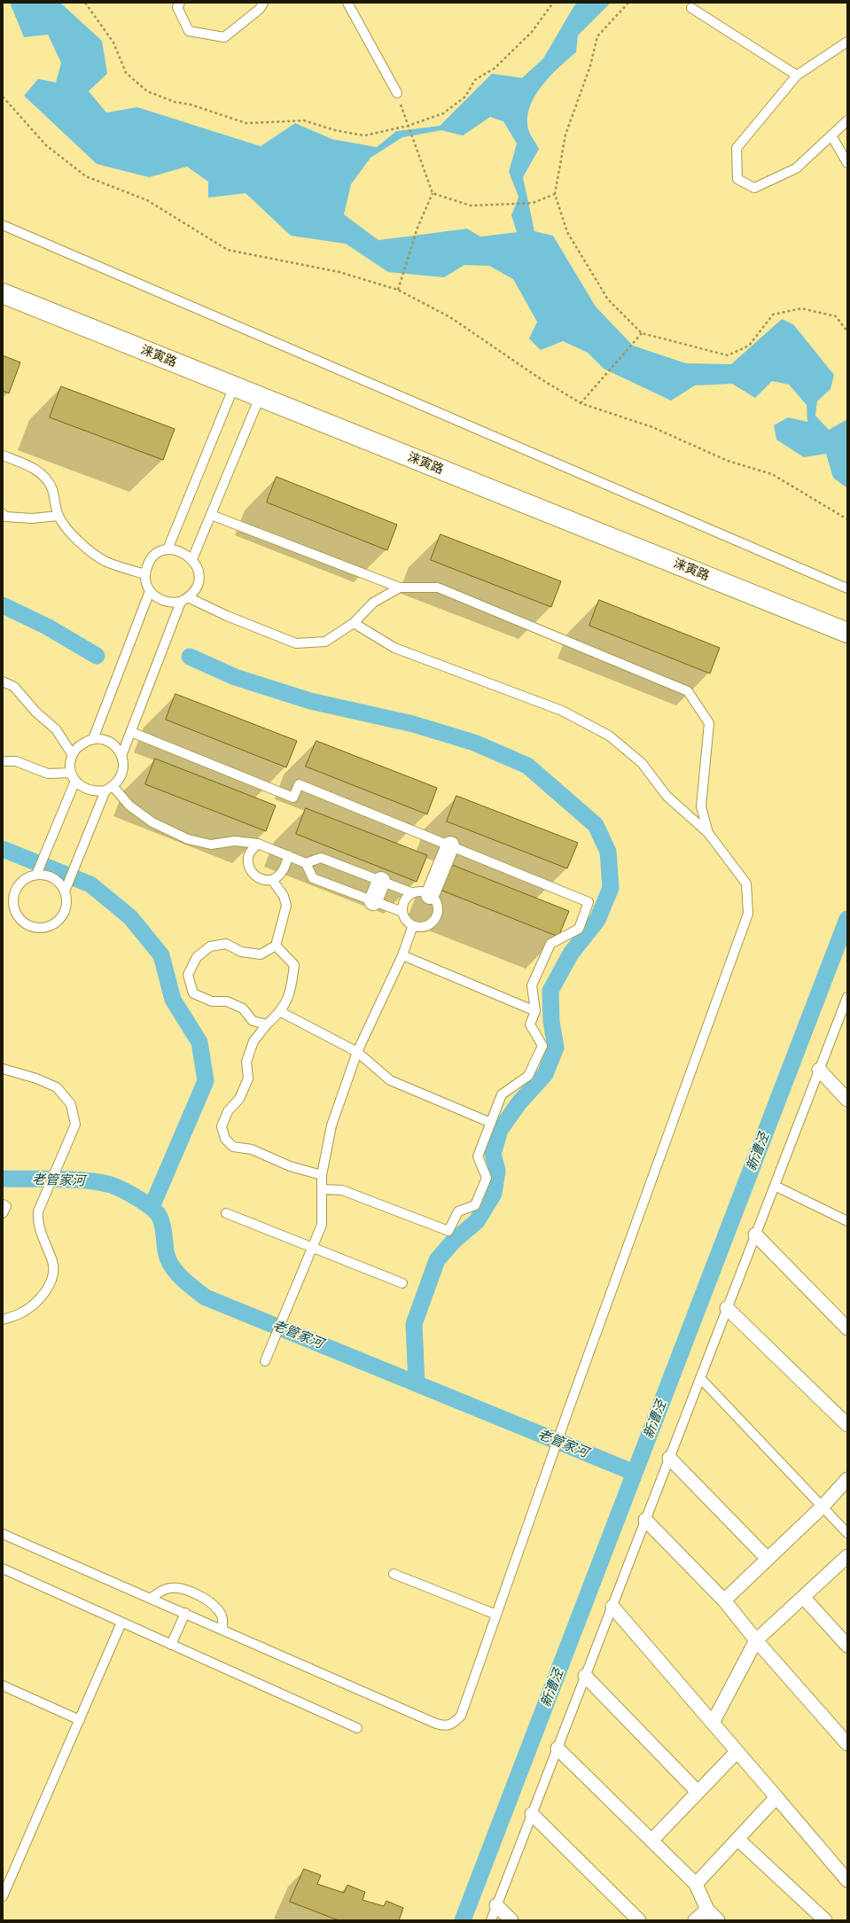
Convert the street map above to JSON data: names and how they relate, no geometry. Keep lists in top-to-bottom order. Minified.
{"streets":{"street":["涞寅路"]},"water":["新漕泾","老管家河"]}
